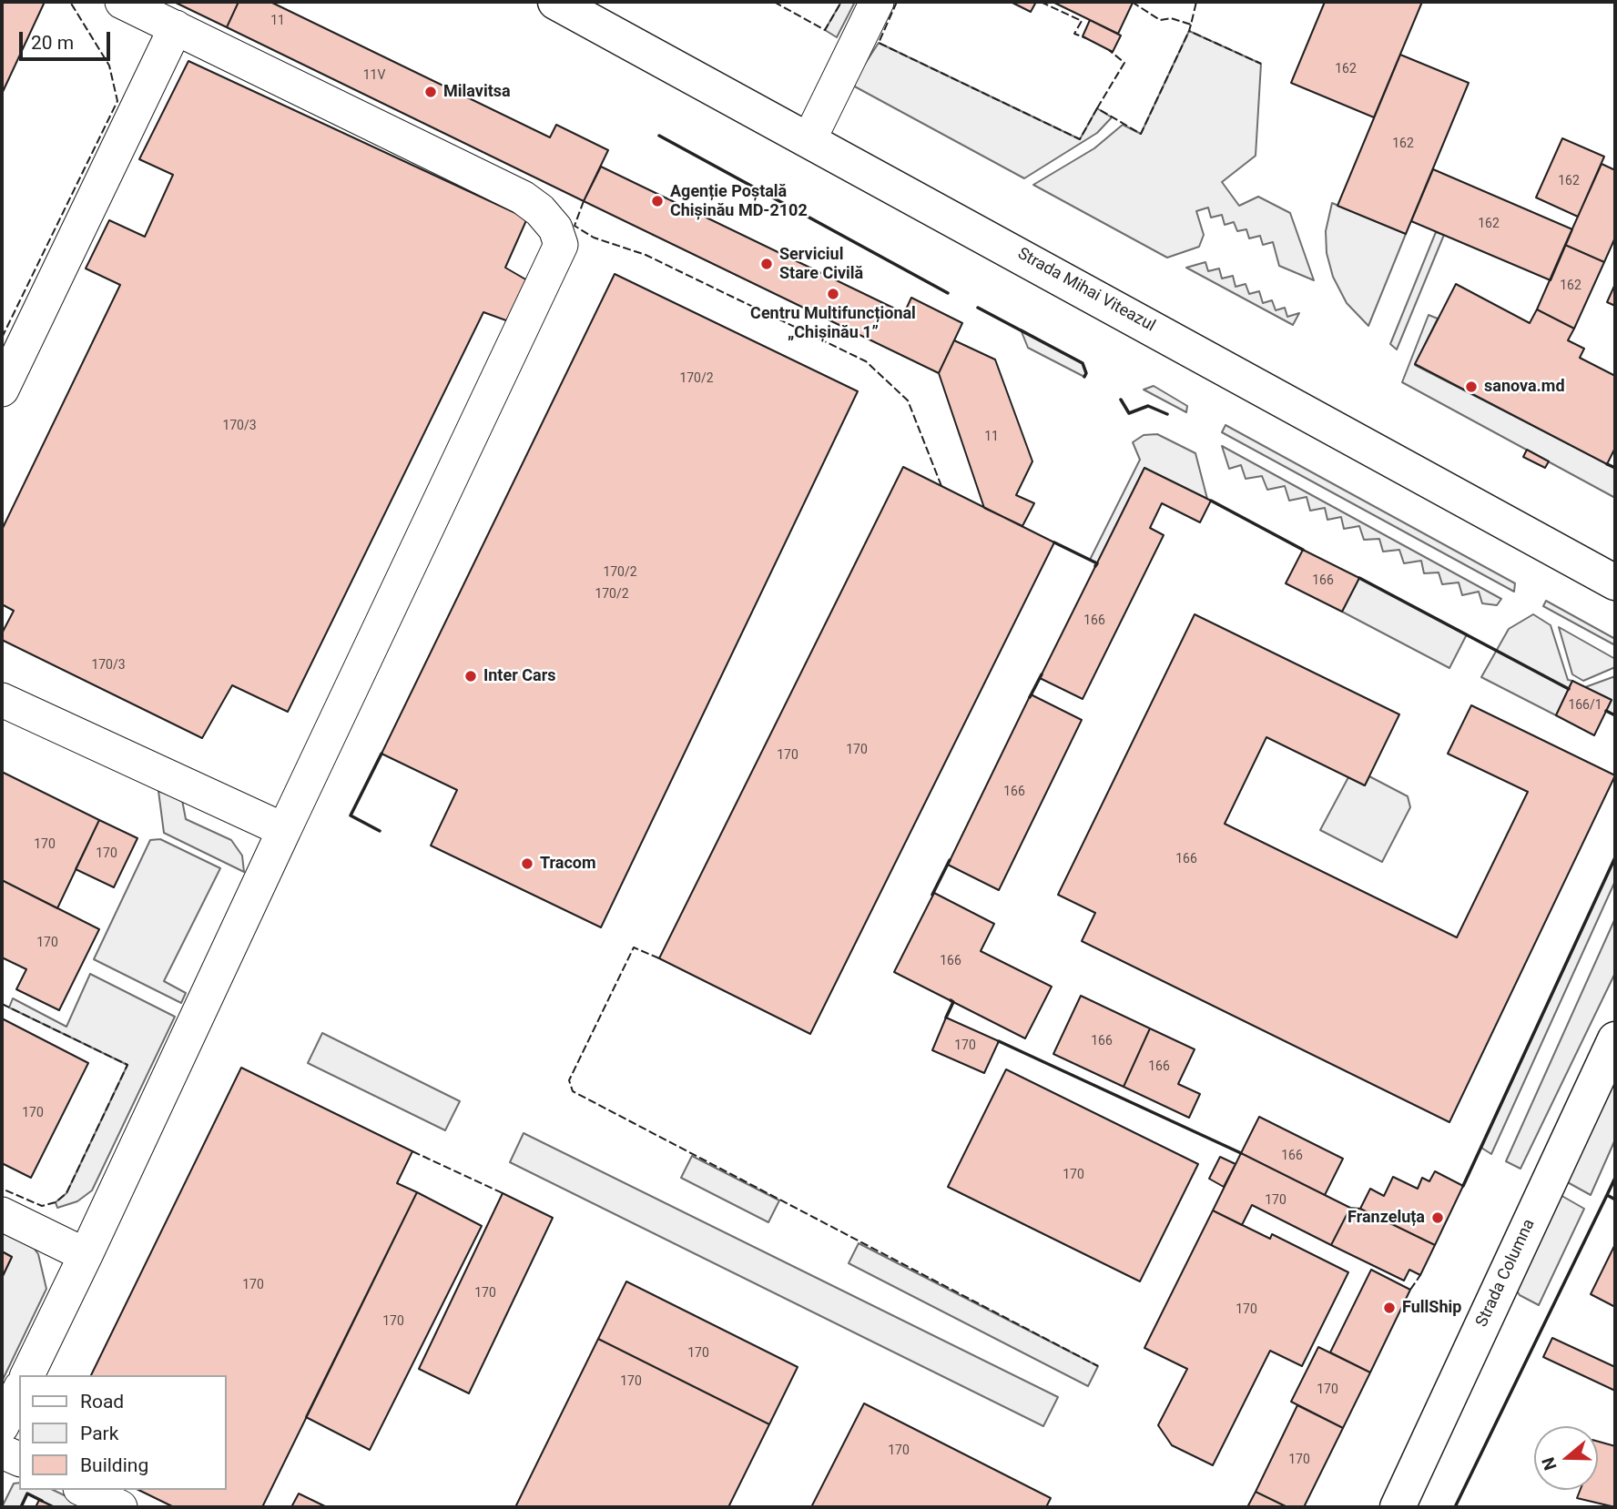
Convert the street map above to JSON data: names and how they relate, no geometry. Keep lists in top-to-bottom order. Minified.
{"streets":{"main road":["Strada Mihai Viteazul","Strada Columna"]},"places":["Milavitsa","Agenție Poștală Chișinău MD-2102","Serviciul Stare Civilă","Centru Multifuncțional „Chișinău 1”","sanova.md","Inter Cars","Tracom","Franzeluța","FullShip"],"house_numbers":["11","162","11V","162","162","162","162","170/2","170/3","11","170/2","166","170/2","166","170/3","166/1","170","170","166","170","170","166","170","166","166","170","166","170","166","170","170","170","170","170","170","170","170","170","170","170"],"legend":["Road","Park","Building"],"scale_bar":"20 m","north":"left"}
